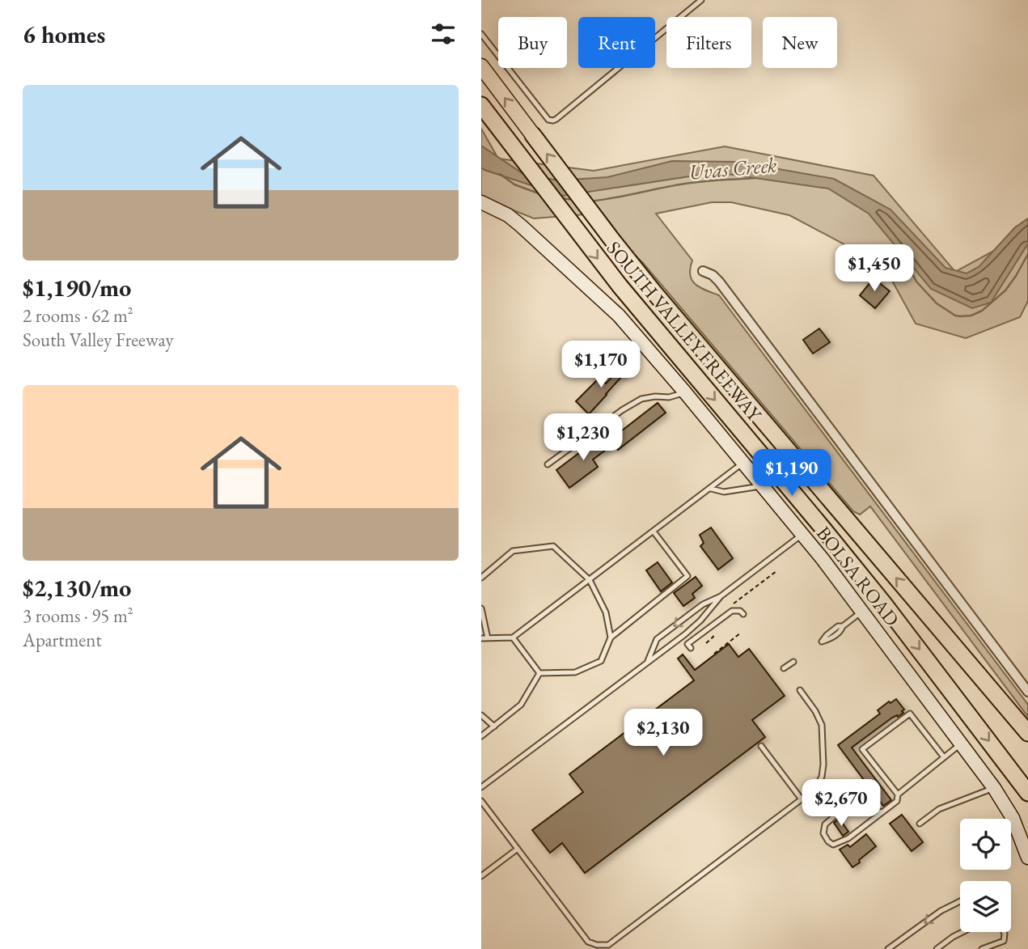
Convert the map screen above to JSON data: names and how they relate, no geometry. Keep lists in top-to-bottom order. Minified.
{"streets":{"highway":["SOUTH VALLEY FREEWAY"],"main road":["BOLSA ROAD"]},"water":["Uvas Creek"],"page":{"heading":"6 homes","chip":["Buy","Rent","Filters","New"],"list":[{"name":"$1,190/mo","note":"2 rooms · 62 m² · South Valley Freeway"},{"name":"$2,130/mo","note":"3 rooms · 95 m² · Apartment"}],"price":["$1,450","$1,170","$1,230","$1,190","$2,130","$2,670"]}}
